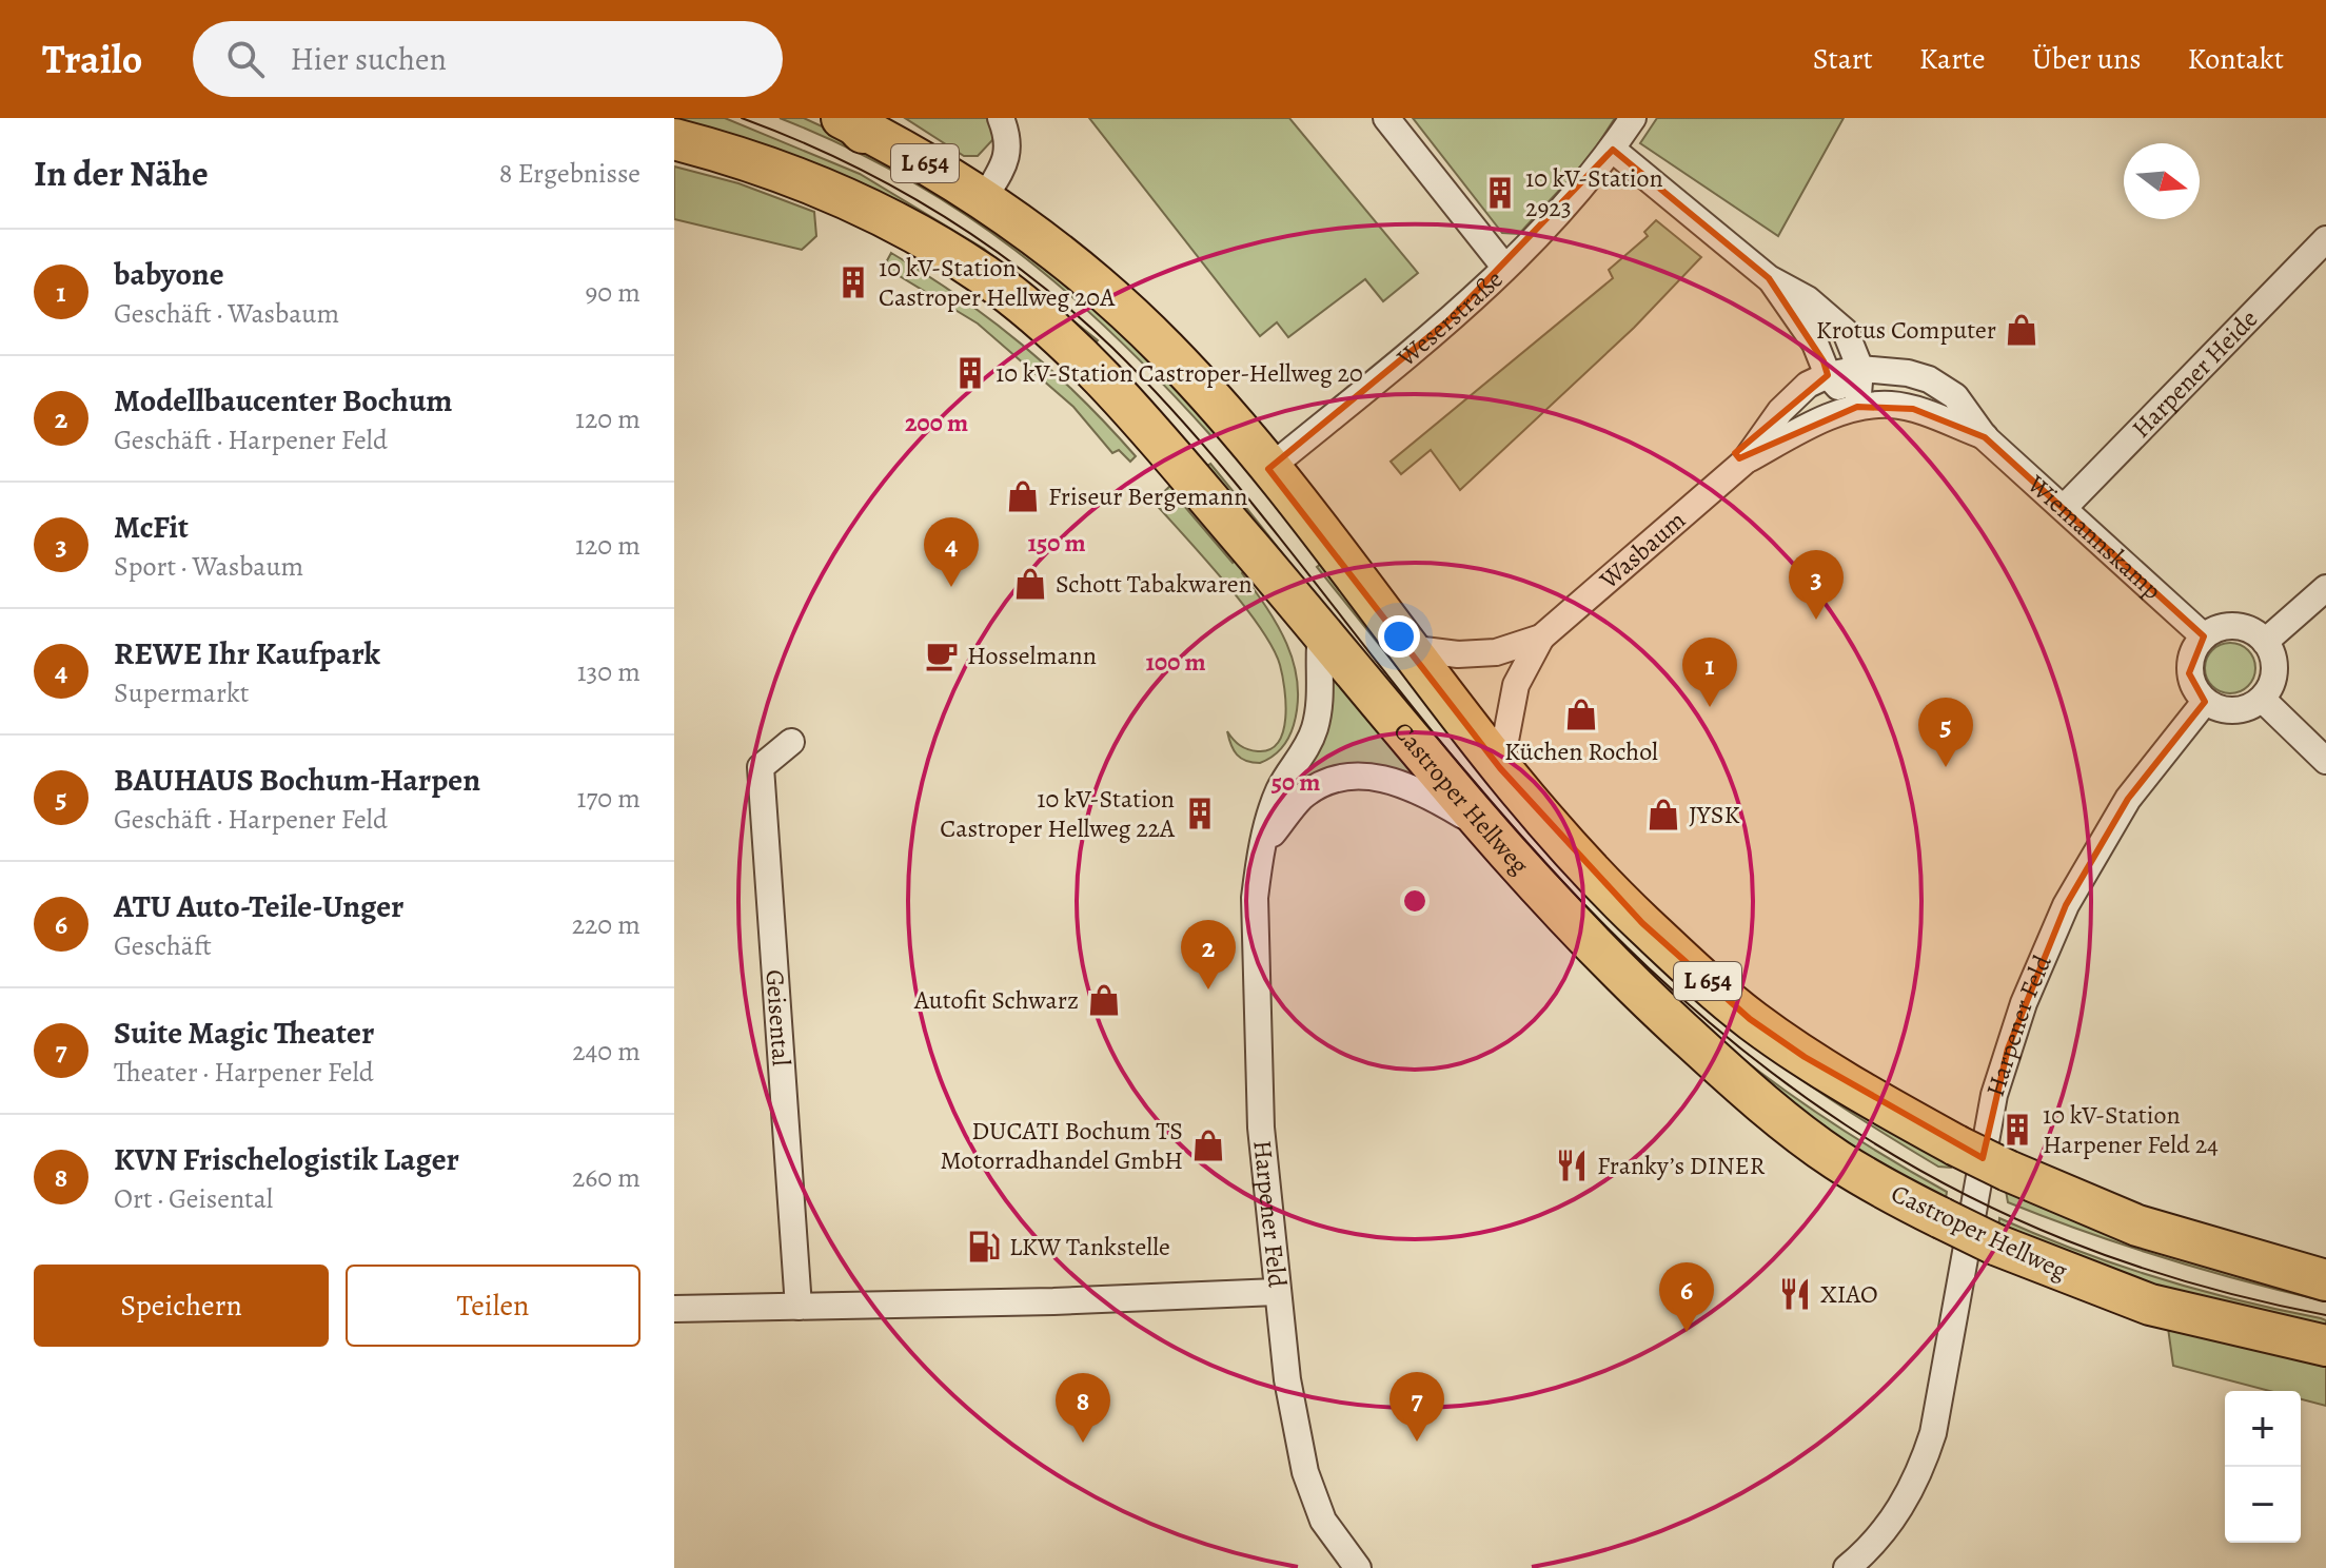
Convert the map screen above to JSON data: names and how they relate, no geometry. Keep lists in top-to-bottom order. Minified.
{"streets":{"main road":["L 654","Castroper Hellweg"],"street":["Weserstraße","Harpener Heide","Wiemannskamp","Wasbaum","Geisental","Harpener Feld"]},"crossings":[["Weserstraße","Castroper Hellweg"],["Harpener Heide","Wiemannskamp"],["Wiemannskamp","Wasbaum"],["Wiemannskamp","Harpener Feld"],["Wasbaum","Castroper Hellweg"],["Castroper Hellweg","Harpener Feld"]],"places":{"building":["10 kV-Station 2923","10 kV-Station Castroper Hellweg 20A","10 kV-Station Castroper-Hellweg 20","10 kV-Station Castroper Hellweg 22A","10 kV-Station Harpener Feld 24"],"shop":["Krotus Computer","Friseur Bergemann","Schott Tabakwaren","Küchen Rochol","JYSK","Autofit Schwarz","DUCATI Bochum TS Motorradhandel GmbH"],"cafe":["Hosselmann"],"restaurant":["Franky’s DINER","XIAO"],"fuel station":["LKW Tankstelle"]},"north":"right","page":{"header":"Trailo","search":"Hier suchen","nav":["Start","Karte","Über uns","Kontakt"],"heading":["In der Nähe","8 Ergebnisse"],"list":[{"mark":"1","name":"babyone","note":"Geschäft · Wasbaum","value":"90 m"},{"mark":"2","name":"Modellbaucenter Bochum","note":"Geschäft · Harpener Feld","value":"120 m"},{"mark":"3","name":"McFit","note":"Sport · Wasbaum","value":"120 m"},{"mark":"4","name":"REWE Ihr Kaufpark","note":"Supermarkt","value":"130 m"},{"mark":"5","name":"BAUHAUS Bochum-Harpen","note":"Geschäft · Harpener Feld","value":"170 m"},{"mark":"6","name":"ATU Auto-Teile-Unger","note":"Geschäft","value":"220 m"},{"mark":"7","name":"Suite Magic Theater","note":"Theater · Harpener Feld","value":"240 m"},{"mark":"8","name":"KVN Frischelogistik Lager","note":"Ort · Geisental","value":"260 m"}],"pins":["4","3","1","5","2","6","7","8"],"buttons":["Speichern","Teilen"],"map_buttons":["+","−"]},"rings":["200 m","150 m","100 m","50 m"]}
